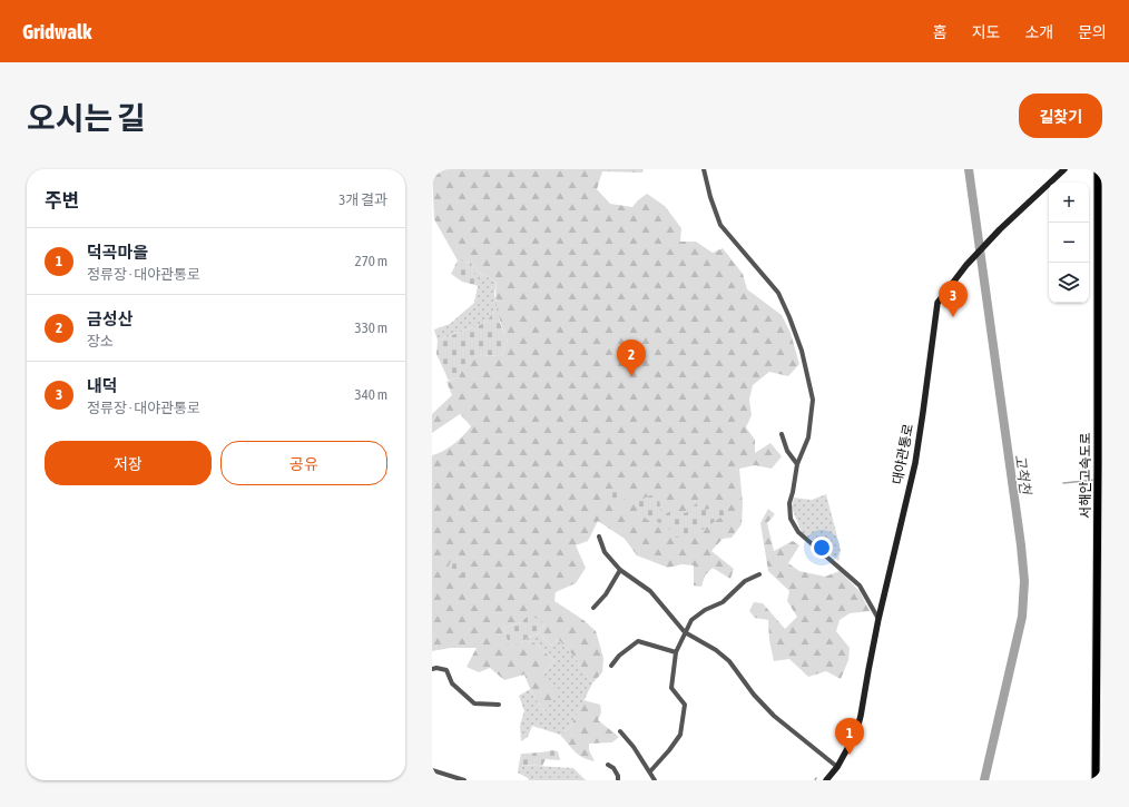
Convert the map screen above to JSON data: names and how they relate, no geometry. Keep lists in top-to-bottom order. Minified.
{"streets":{"highway":["서해안고속도로"],"main road":["대야관통로"]},"water":["고척천"],"page":{"header":"Gridwalk","nav":["홈","지도","소개","문의"],"title":"오시는 길","buttons":["길찾기",["저장","공유"]],"heading":["주변","3개 결과"],"map_buttons":["+","−"],"list":[{"mark":"1","name":"덕곡마을","note":"정류장 · 대야관통로","value":"270 m"},{"mark":"2","name":"금성산","note":"장소","value":"330 m"},{"mark":"3","name":"내덕","note":"정류장 · 대야관통로","value":"340 m"}],"pins":["3","2","1"]}}
